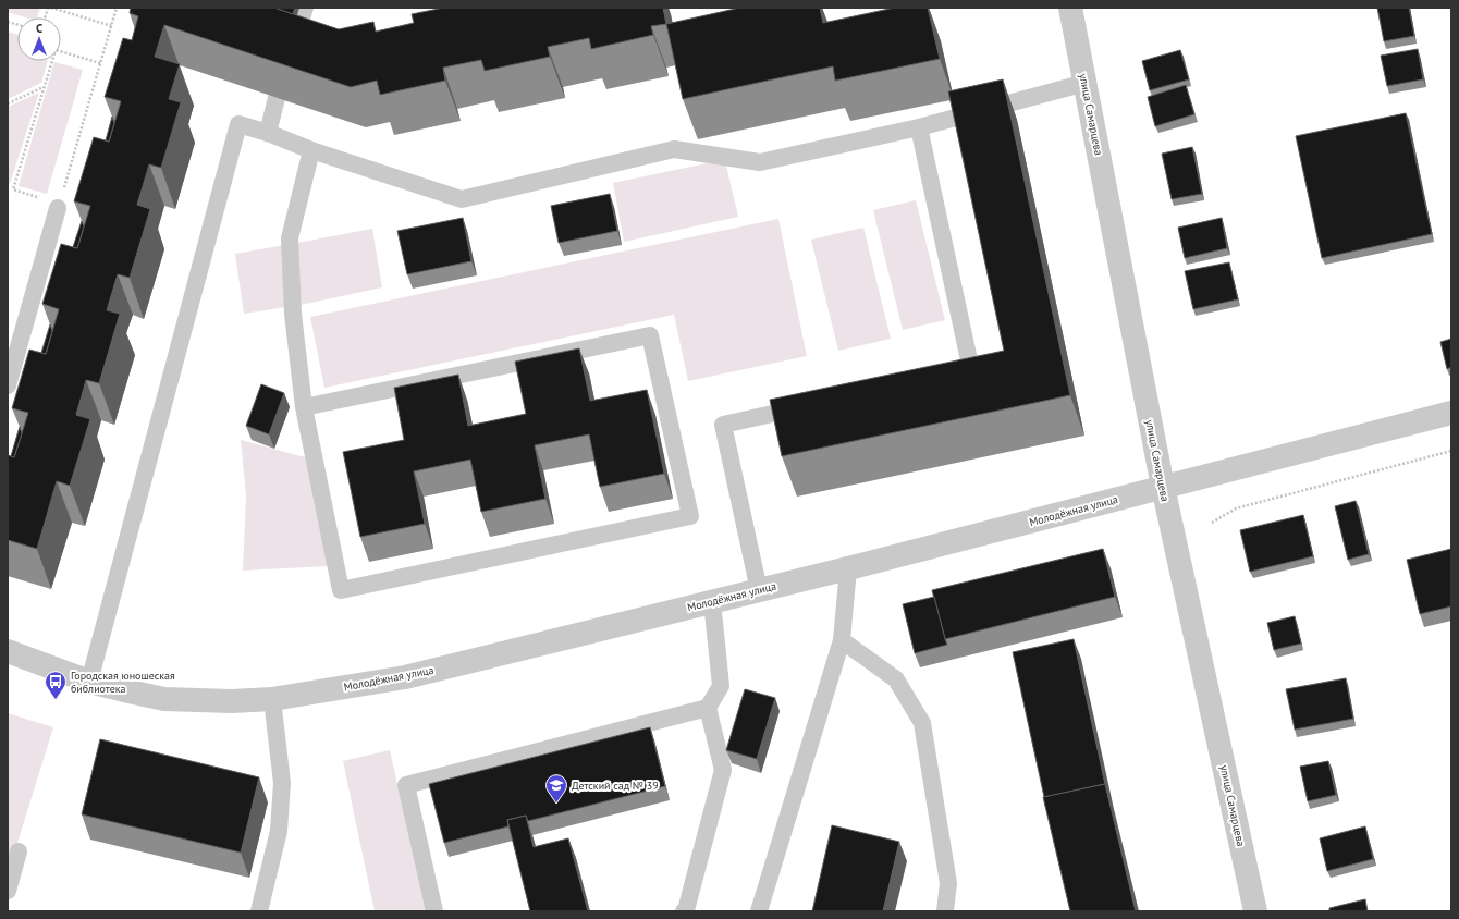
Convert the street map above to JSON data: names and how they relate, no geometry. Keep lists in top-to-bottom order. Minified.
{"streets":{"street":["улица Самарцева","Молодёжная улица"]},"crossings":[["улица Самарцева","Молодёжная улица"]],"places":{"bus stop":["Городская юношеская библиотека"],"school or university":["Детский сад № 39"]},"north":"top"}
